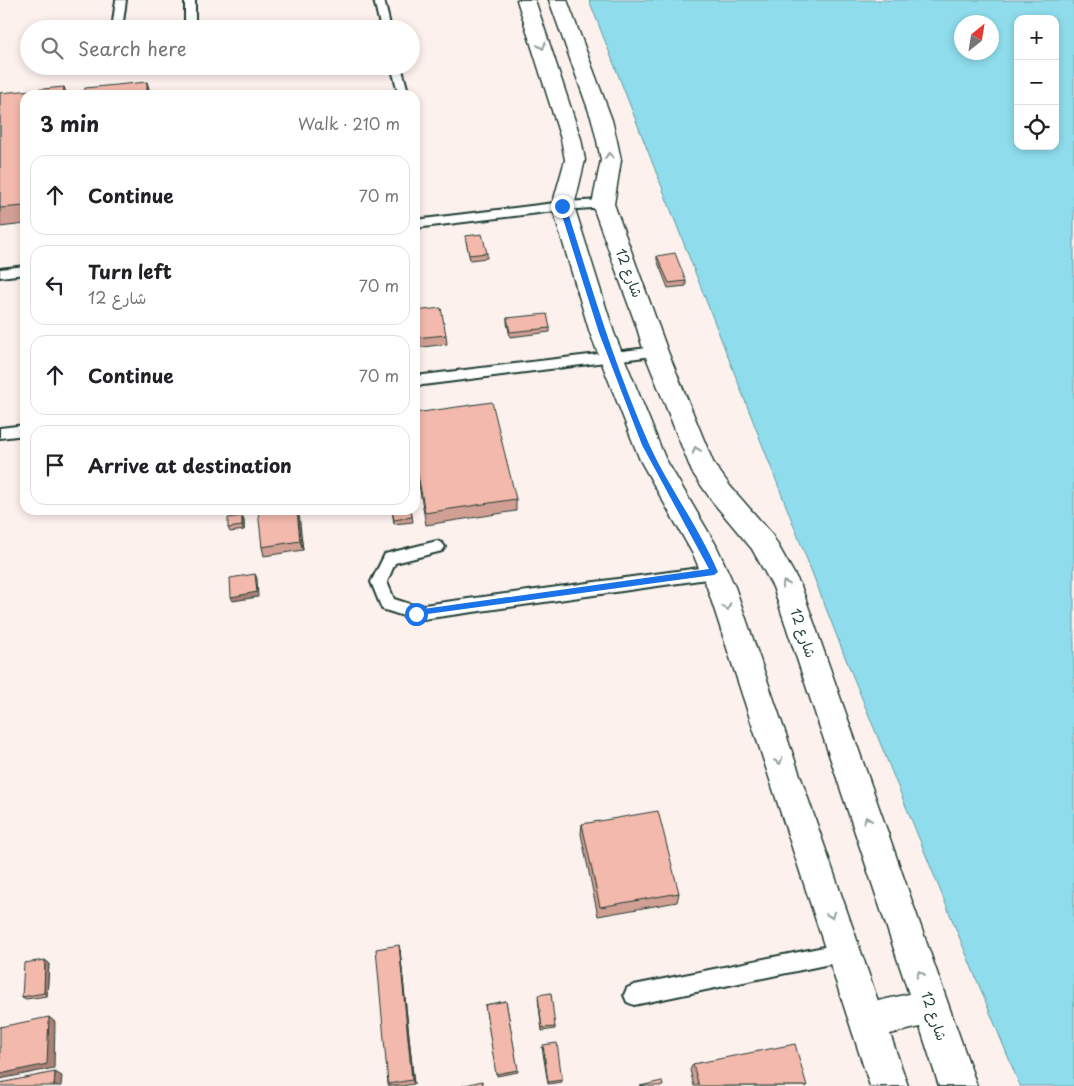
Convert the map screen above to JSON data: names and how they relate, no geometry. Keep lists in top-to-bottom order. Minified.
{"streets":{"street":["شارع 12"]},"north":"top right","page":{"map_buttons":["+","−"],"search":"Search here","heading":["3 min","Walk · 210 m"],"list":[["Continue","70 m"],["Turn left","شارع 12","70 m"],["Continue","70 m"],"Arrive at destination"]}}
